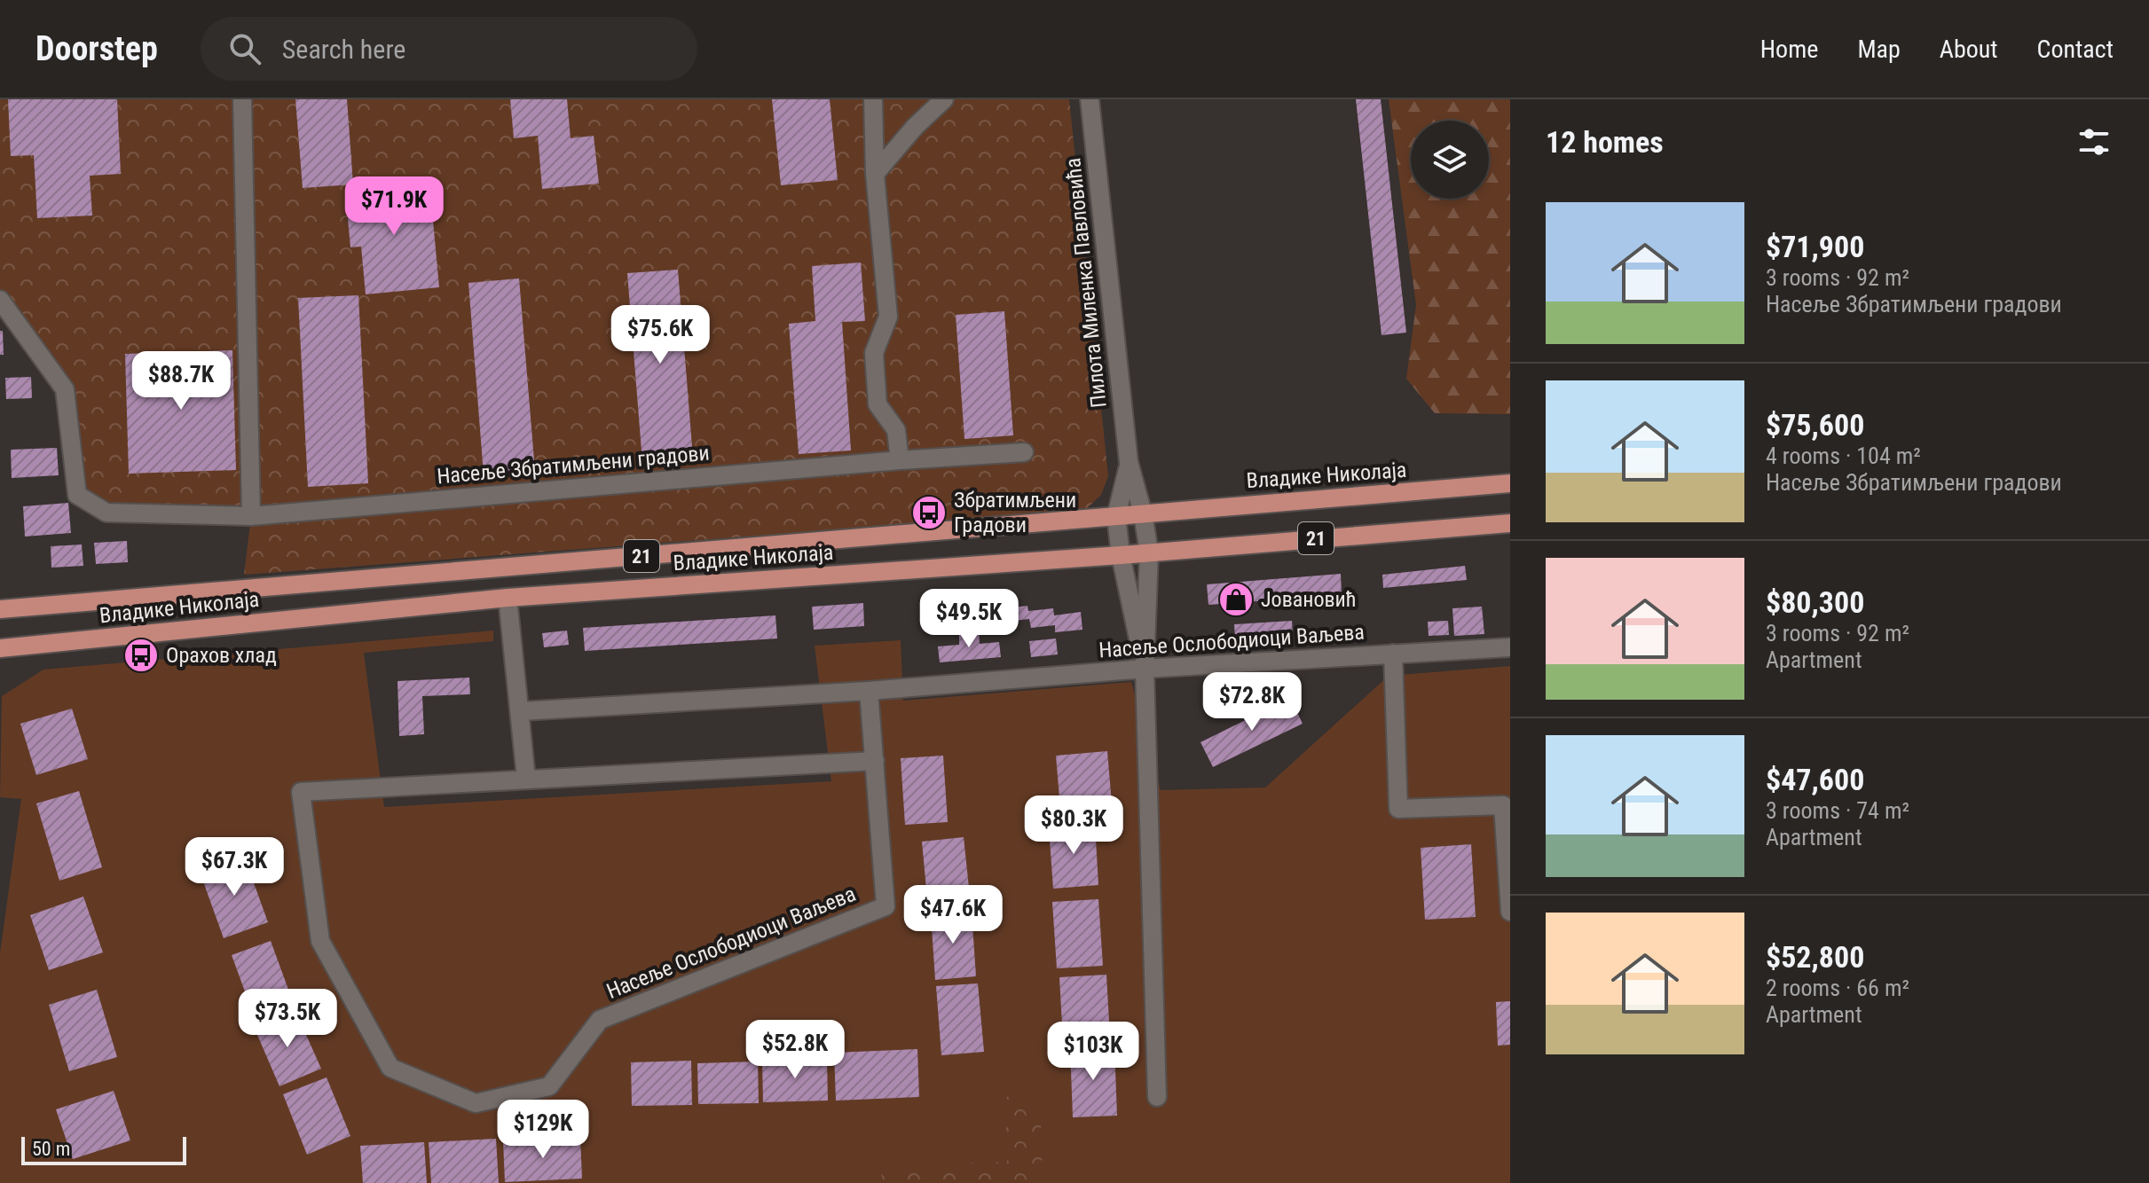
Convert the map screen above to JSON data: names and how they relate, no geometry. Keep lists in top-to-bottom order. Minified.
{"streets":{"main road":["Владике Николаја","21"],"street":["Пилота Миленка Павловића","Насеље Збратимљени градови","Насеље Ослободиоци Ваљева"]},"places":{"bus stop":["Збратимљени Градови","Орахов хлад"],"shop":["Јовановић"]},"scale_bar":"50 m","page":{"header":"Doorstep","search":"Search here","nav":["Home","Map","About","Contact"],"heading":"12 homes","price":["$71.9K","$75.6K","$88.7K","$49.5K","$72.8K","$80.3K","$67.3K","$47.6K","$73.5K","$52.8K","$103K","$129K"],"list":[{"name":"$71,900","note":"3 rooms · 92 m² · Насеље Збратимљени градови"},{"name":"$75,600","note":"4 rooms · 104 m² · Насеље Збратимљени градови"},{"name":"$80,300","note":"3 rooms · 92 m² · Apartment"},{"name":"$47,600","note":"3 rooms · 74 m² · Apartment"},{"name":"$52,800","note":"2 rooms · 66 m² · Apartment"}],"scale":"50 m"}}
